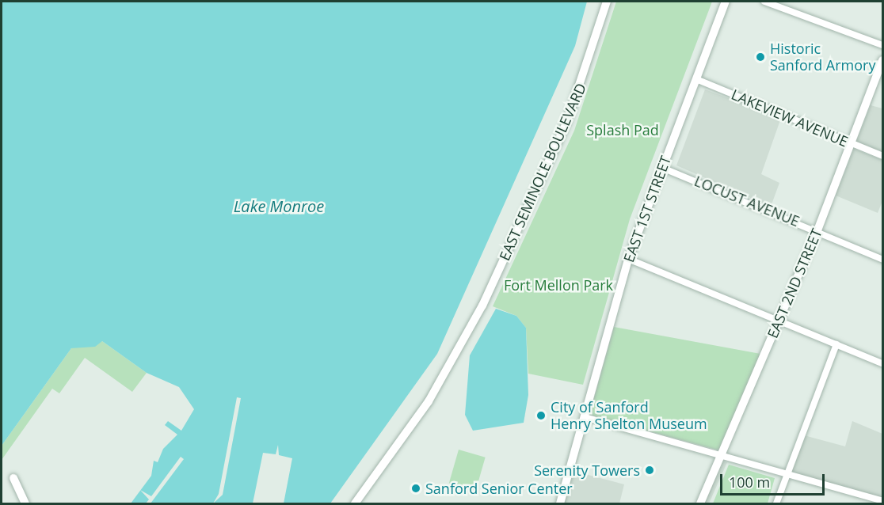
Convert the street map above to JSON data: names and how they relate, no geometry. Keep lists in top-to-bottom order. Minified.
{"streets":{"street":["LAKEVIEW AVENUE","EAST SEMINOLE BOULEVARD","LOCUST AVENUE","EAST 1ST STREET","EAST 2ND STREET"]},"crossings":[["LAKEVIEW AVENUE","EAST 1ST STREET"],["LAKEVIEW AVENUE","EAST 2ND STREET"],["LOCUST AVENUE","EAST 1ST STREET"],["LOCUST AVENUE","EAST 2ND STREET"]],"water":["Lake Monroe"],"parks":["Splash Pad","Fort Mellon Park"],"places":["Historic Sanford Armory","City of Sanford Henry Shelton Museum","Serenity Towers","Sanford Senior Center"],"scale_bar":"100 m"}
